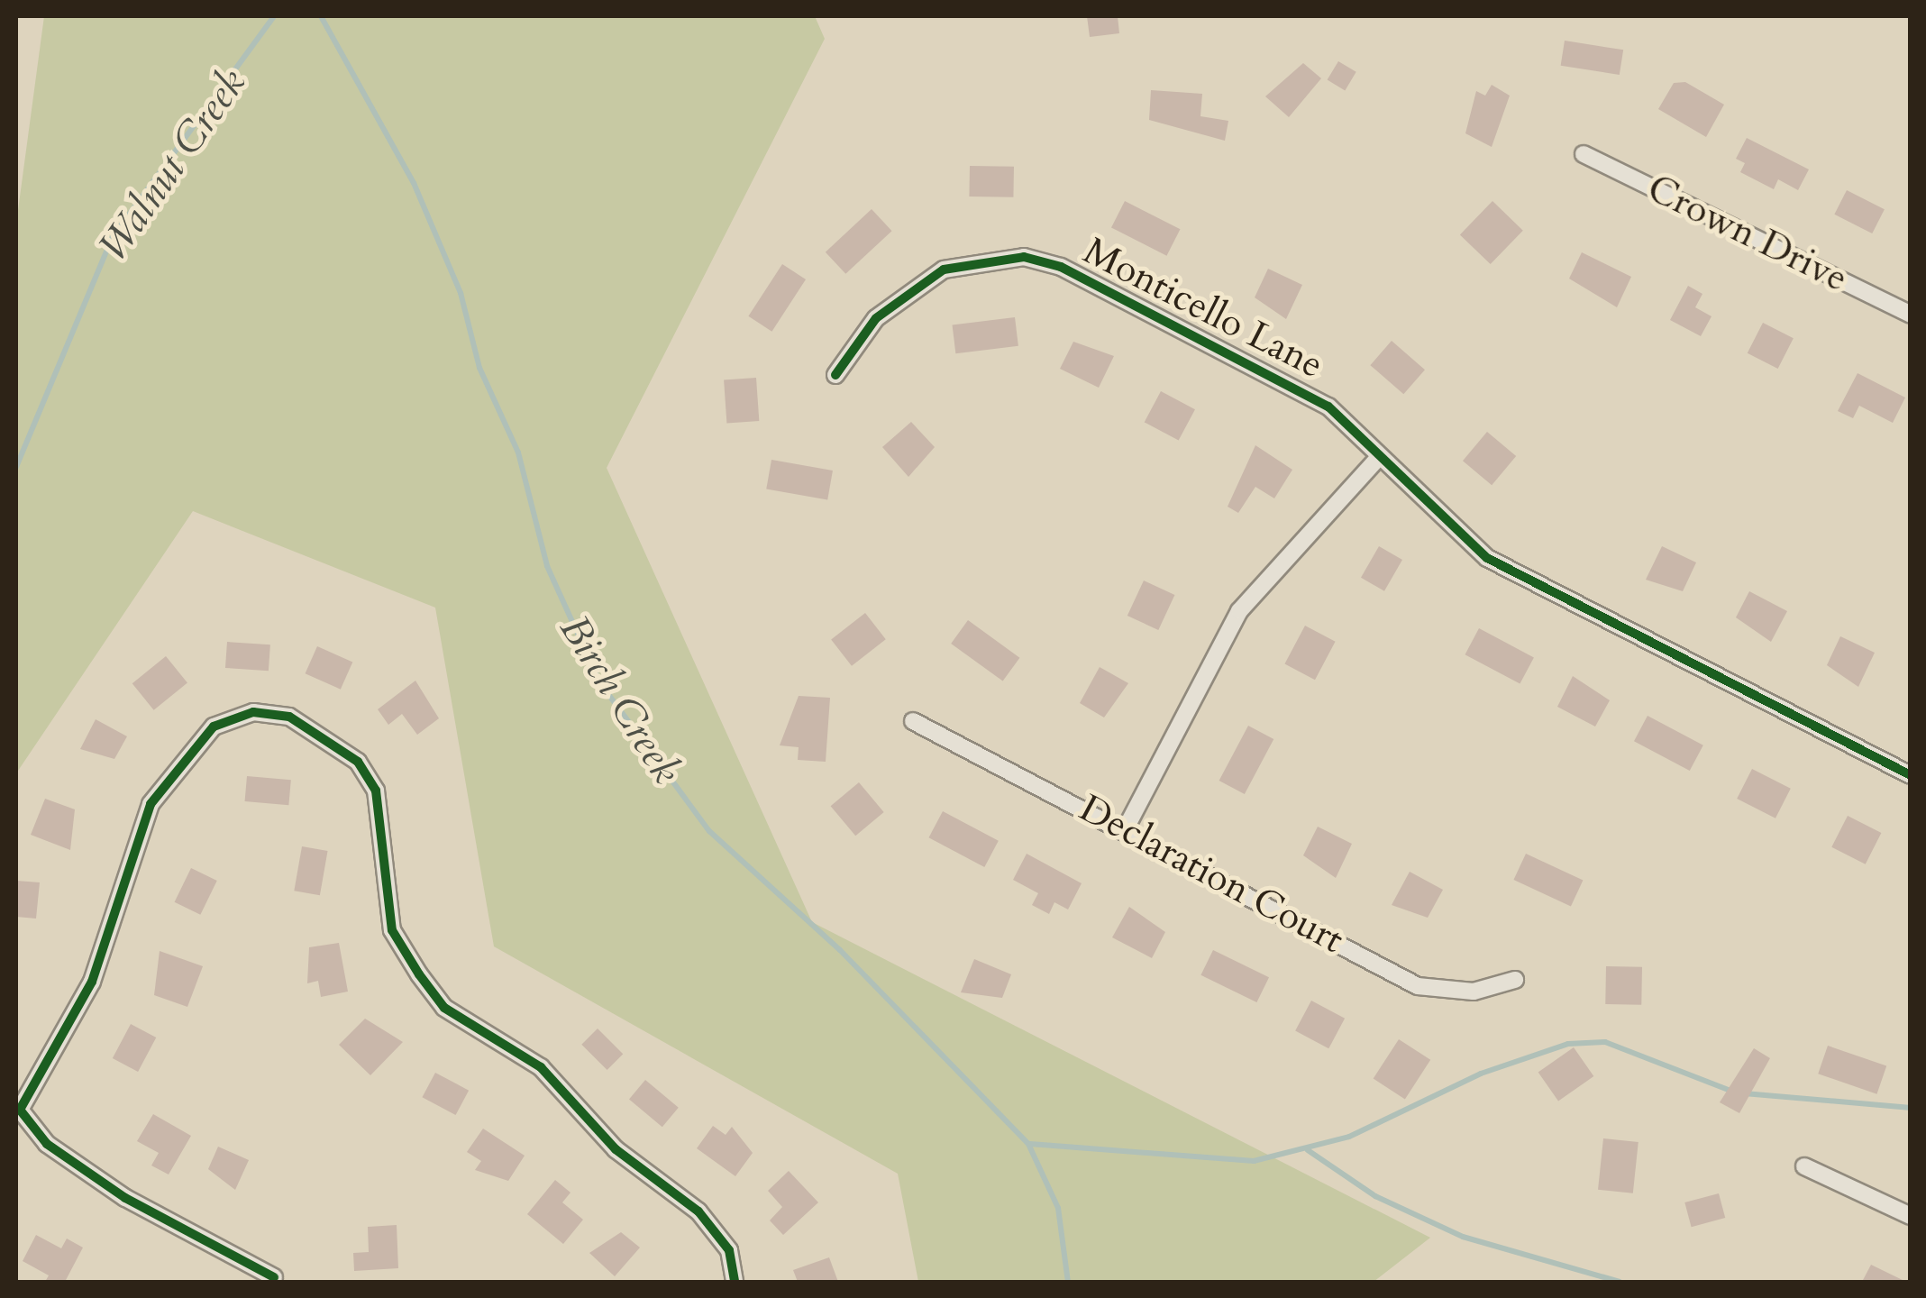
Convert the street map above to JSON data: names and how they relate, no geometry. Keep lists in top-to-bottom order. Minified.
{"streets":{"street":["Crown Drive","Monticello Lane","Declaration Court"]},"water":["Walnut Creek","Birch Creek"]}
